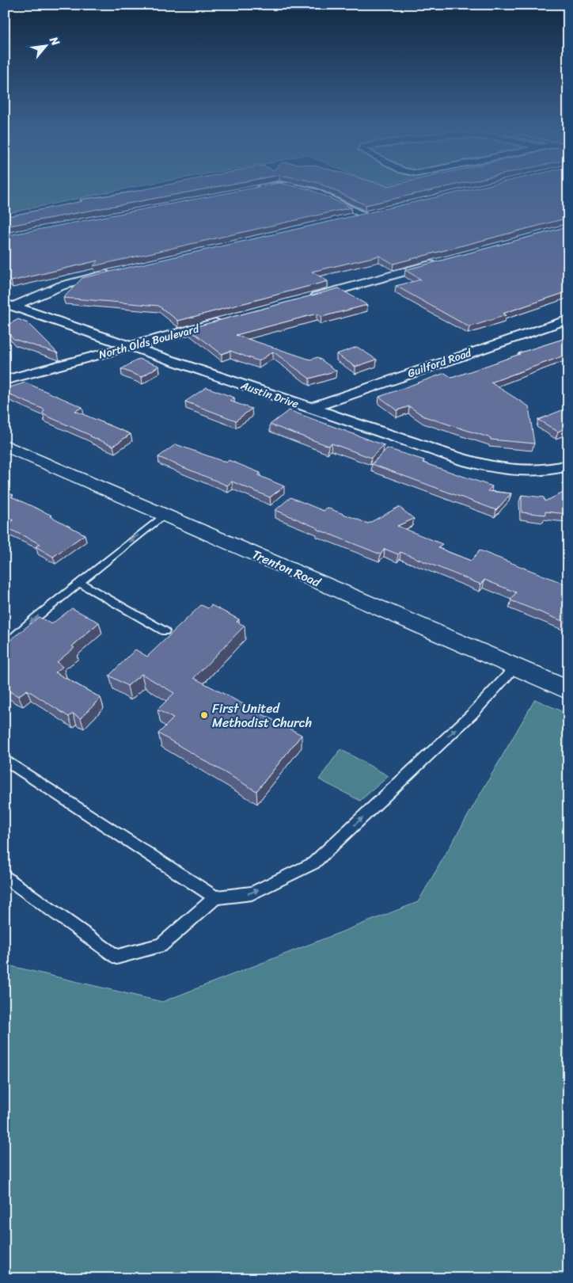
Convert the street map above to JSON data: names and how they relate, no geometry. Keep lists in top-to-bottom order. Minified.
{"streets":{"main road":["Trenton Road"],"street":["North Olds Boulevard","Guilford Road","Austin Drive"]},"crossings":[["North Olds Boulevard","Austin Drive"],["Guilford Road","Austin Drive"]],"places":["First United Methodist Church"],"north":"top right"}
